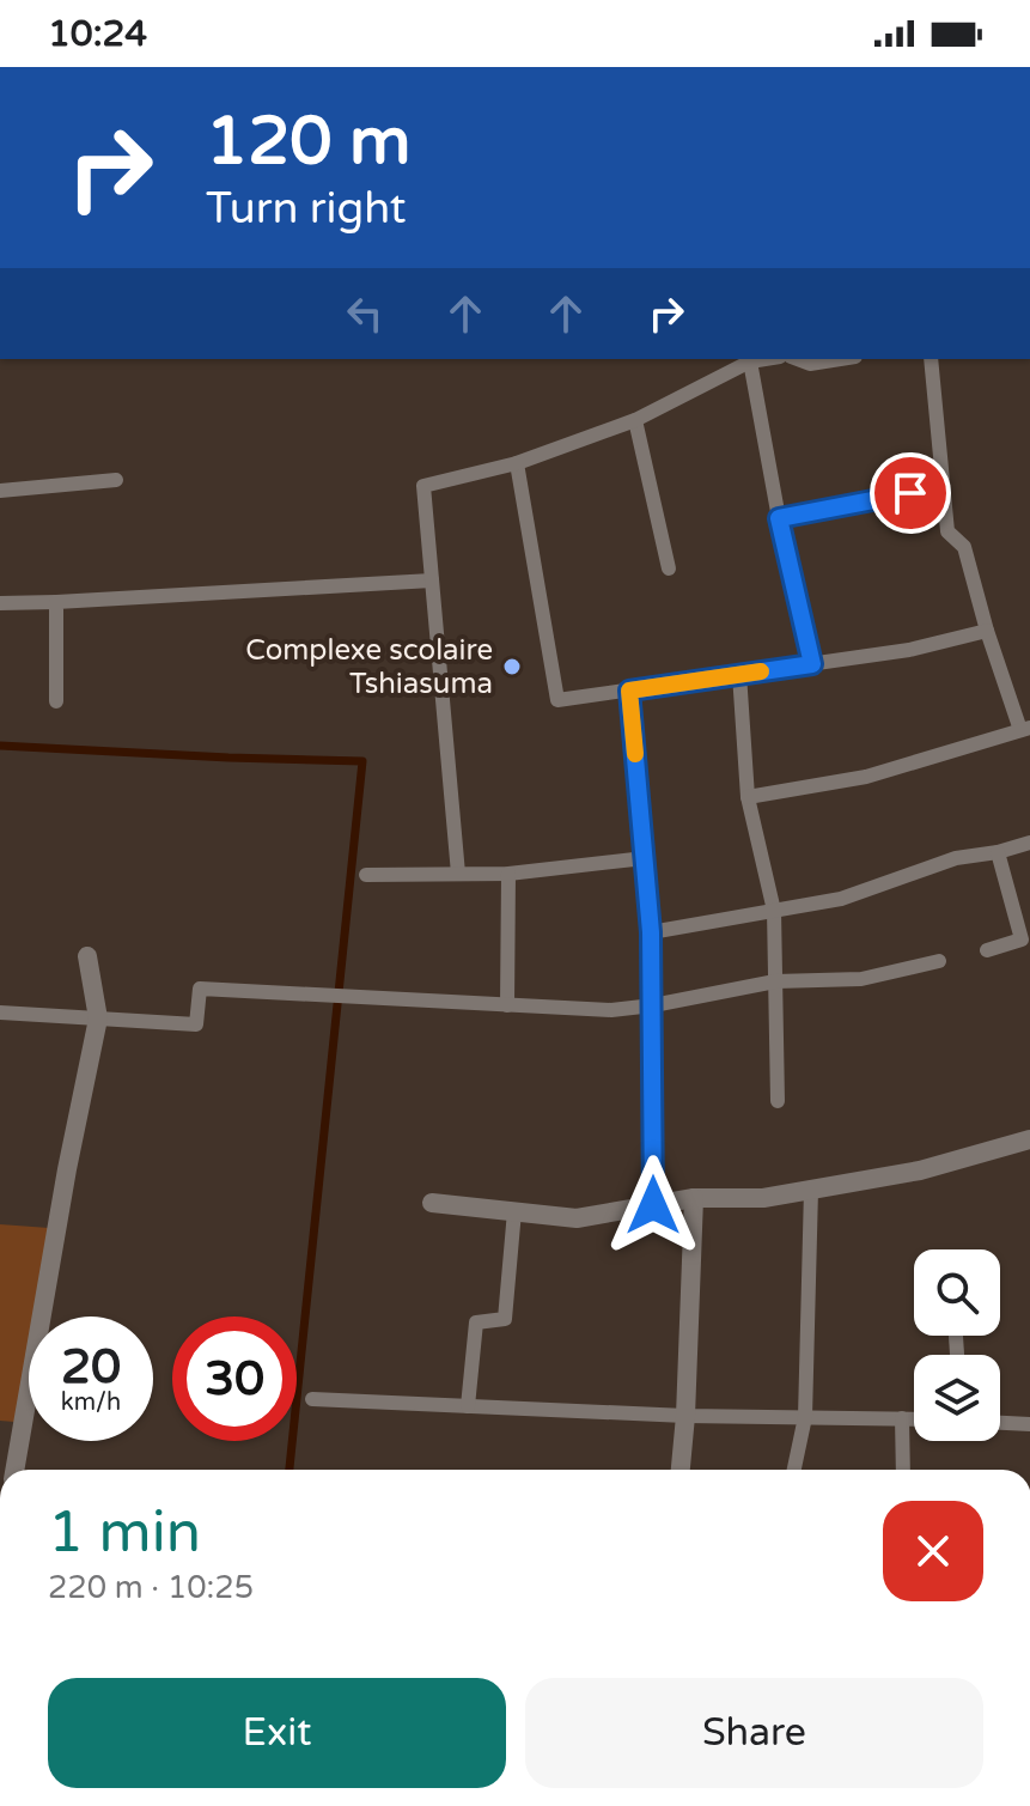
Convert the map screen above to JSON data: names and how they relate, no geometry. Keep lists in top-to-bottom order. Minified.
{"places":["Complexe scolaire Tshiasuma"],"page":{"status":"10:24","turn":["120 m","Turn right"],"speed":"20 km/h","limit":"30","heading":["1 min","220 m · 10:25"],"buttons":["Exit","Share"]}}
